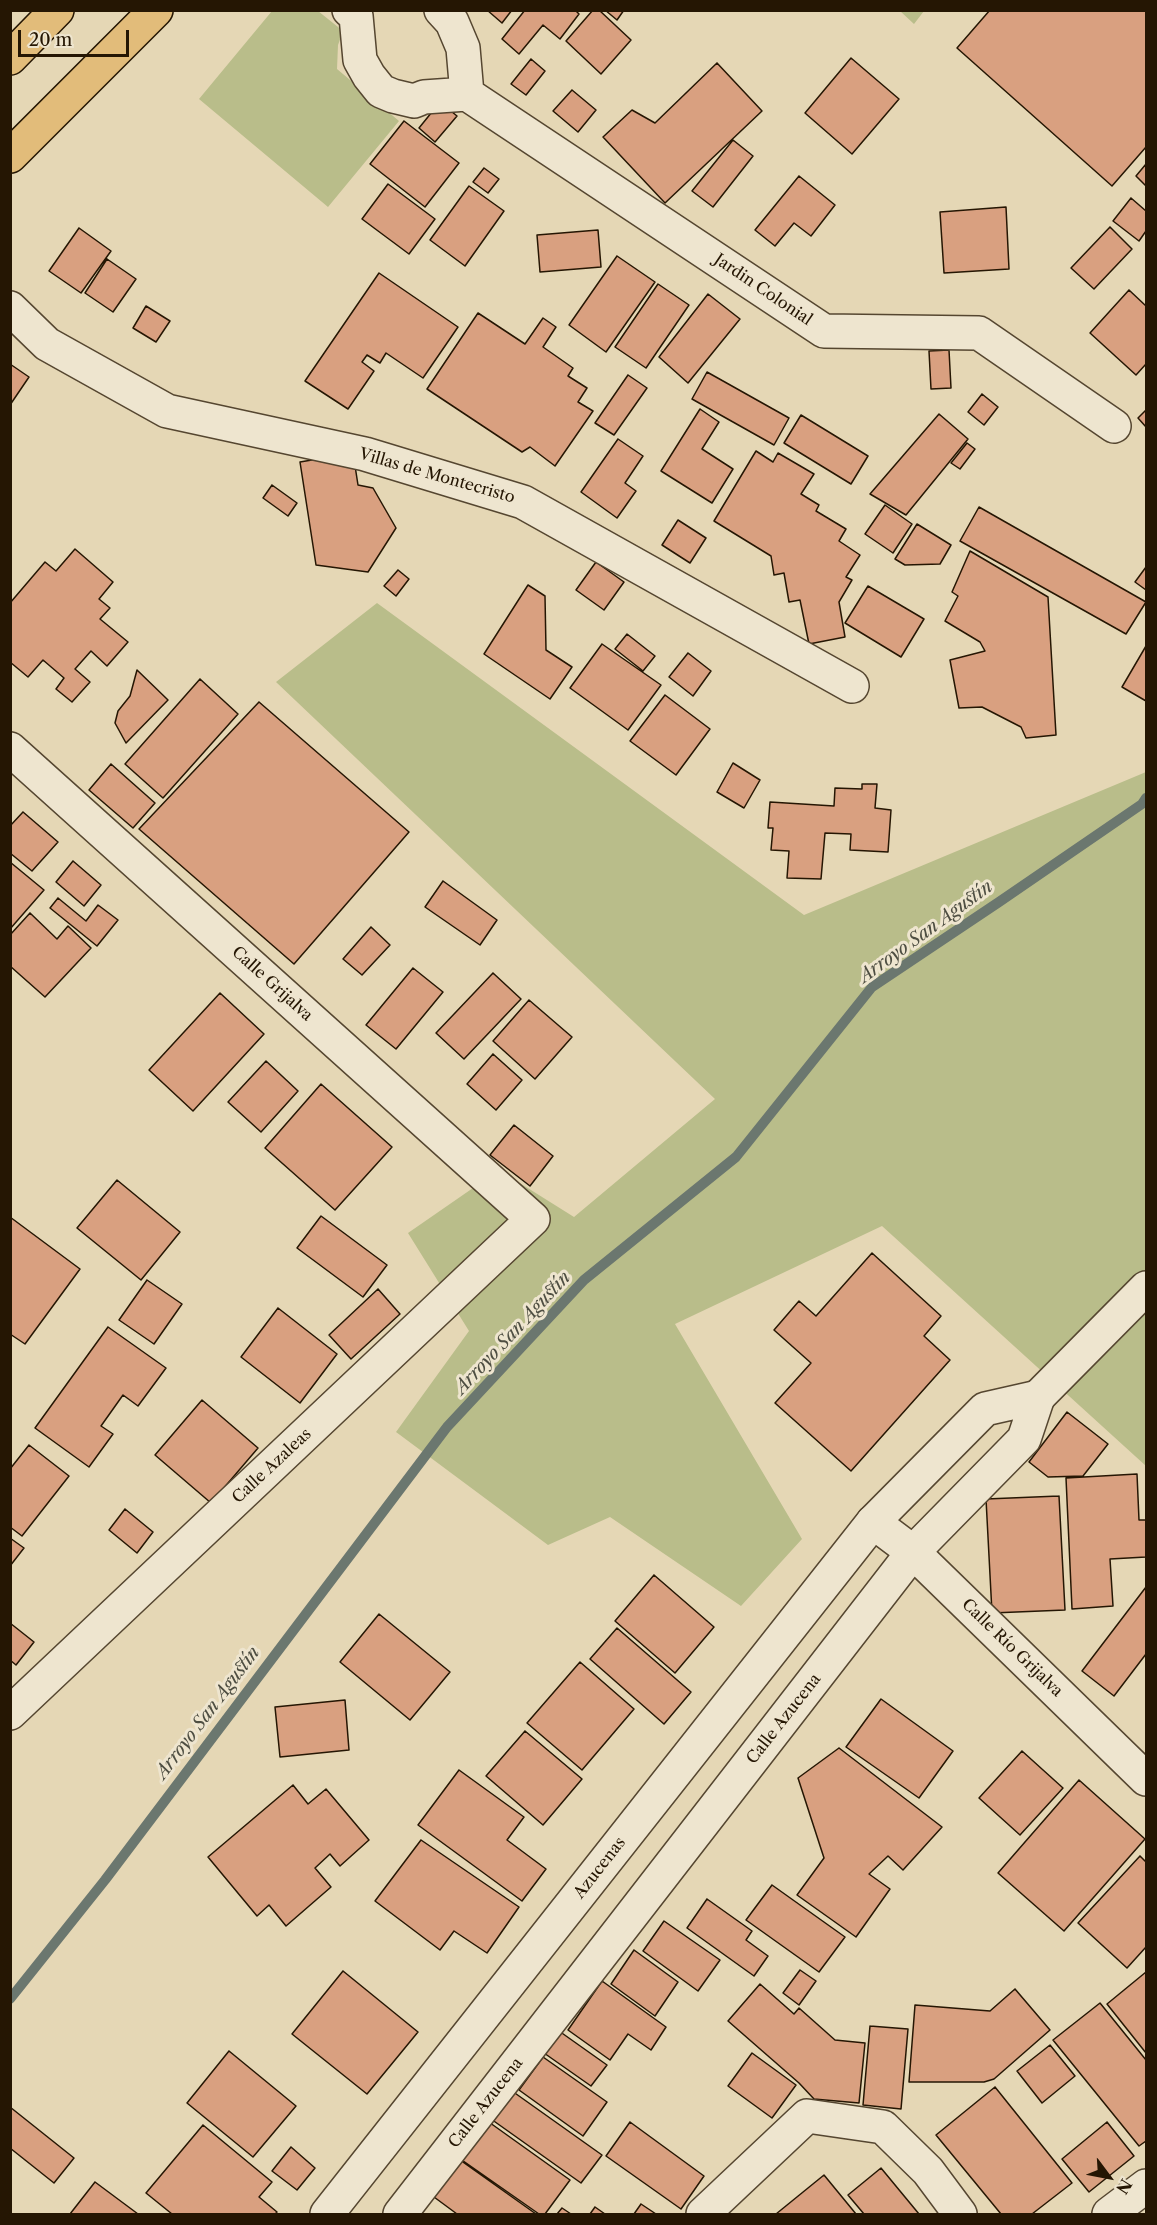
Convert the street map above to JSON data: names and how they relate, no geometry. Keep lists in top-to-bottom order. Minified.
{"streets":{"street":["Jardin Colonial","Villas de Montecristo","Calle Grijalva","Calle Azaleas","Calle Río Grijalva","Calle Azucena","Azucenas"]},"crossings":[["Calle Grijalva","Calle Azaleas"],["Calle Río Grijalva","Calle Azucena"],["Calle Río Grijalva","Azucenas"]],"water":["Arroyo San Agustín"],"scale_bar":"20 m","north":"bottom right"}
